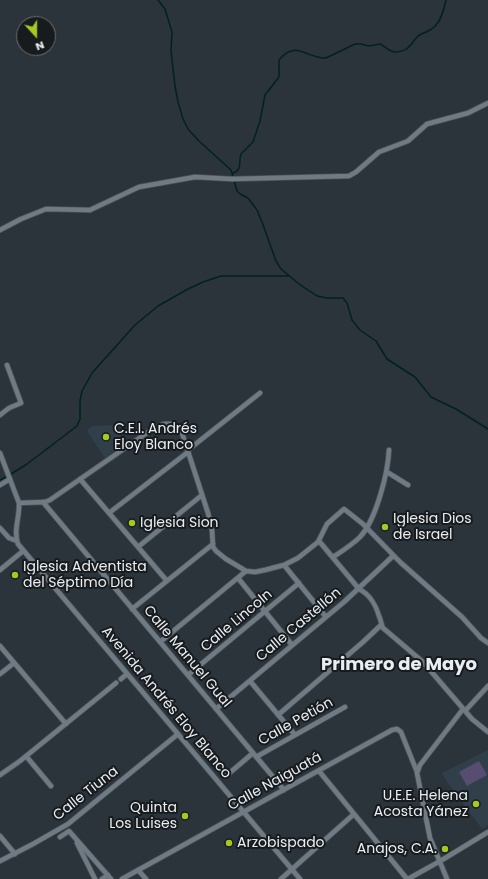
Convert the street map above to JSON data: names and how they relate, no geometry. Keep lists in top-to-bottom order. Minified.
{"streets":{"street":["Calle Lincoln","Calle Castellón","Calle Manuel Gual","Avenida Andrés Eloy Blanco","Calle Petión","Calle Naiguatá","Calle Tiuna"]},"crossings":[["Calle Lincoln","Calle Manuel Gual"],["Calle Castellón","Calle Manuel Gual"],["Calle Manuel Gual","Calle Petión"],["Calle Manuel Gual","Calle Naiguatá"],["Avenida Andrés Eloy Blanco","Calle Naiguatá"],["Avenida Andrés Eloy Blanco","Calle Tiuna"]],"districts":["Primero de Mayo"],"places":["C.E.I. Andrés Eloy Blanco","Iglesia Sion","Iglesia Dios de Israel","Iglesia Adventista del Séptimo Día","U.E.E. Helena Acosta Yánez","Quinta Los Luises","Arzobispado","Anajos, C.A."],"north":"bottom"}
